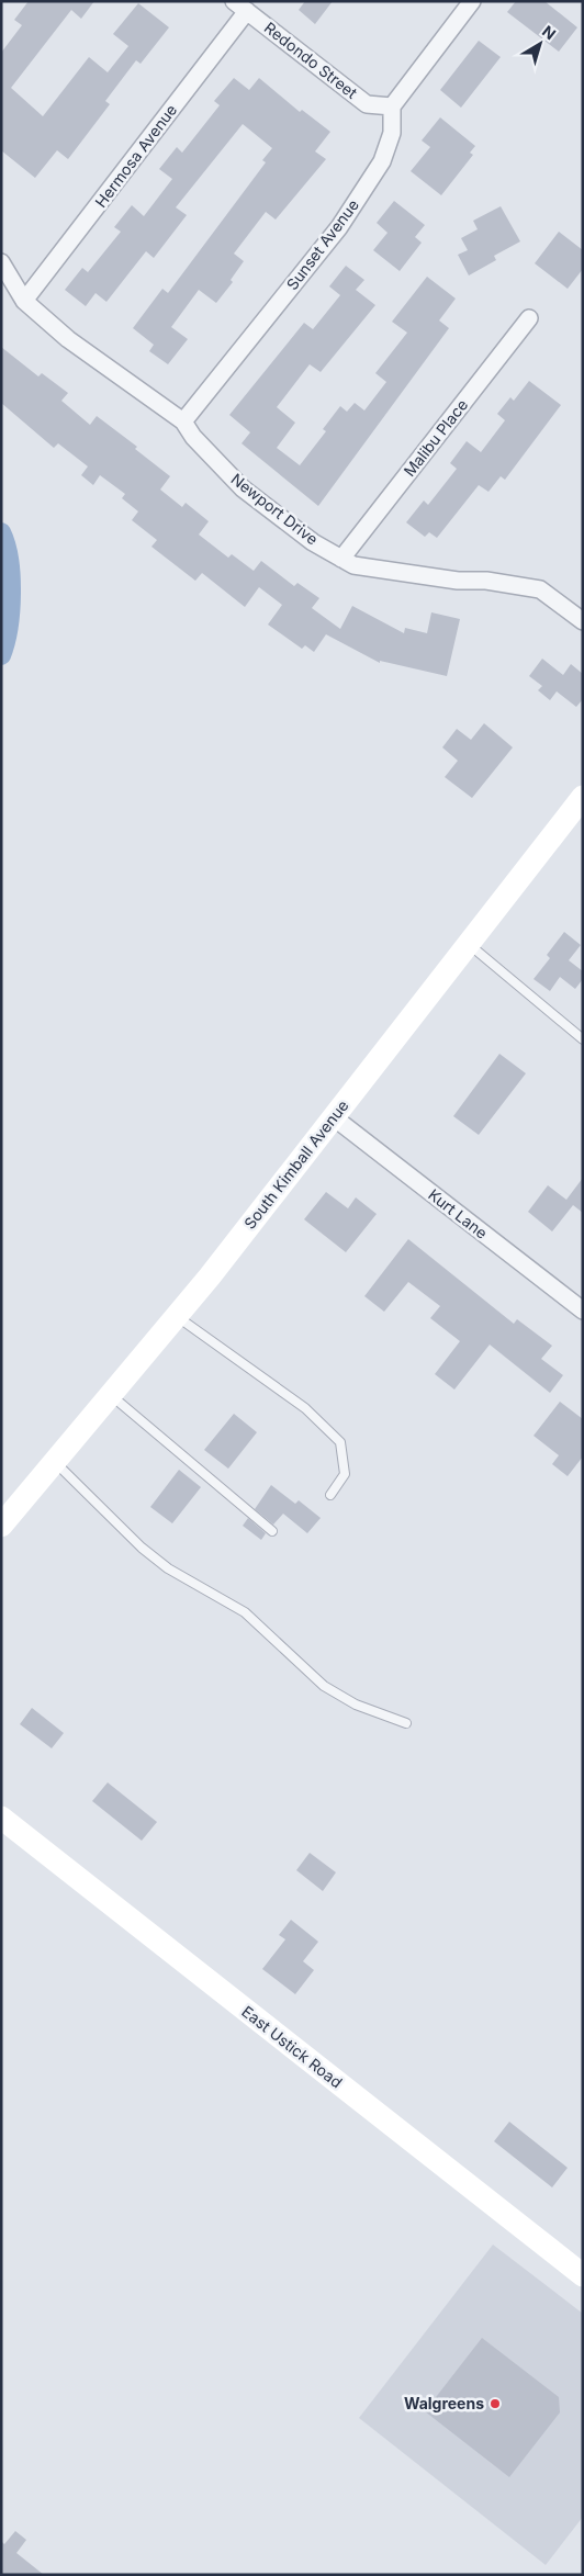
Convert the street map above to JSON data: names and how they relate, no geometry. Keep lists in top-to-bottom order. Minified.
{"streets":{"street":["Redondo Street","Hermosa Avenue","Sunset Avenue","Malibu Place","Newport Drive","South Kimball Avenue","Kurt Lane","East Ustick Road"]},"crossings":[["Redondo Street","Hermosa Avenue"],["Redondo Street","Sunset Avenue"],["Hermosa Avenue","Newport Drive"],["Sunset Avenue","Newport Drive"],["Malibu Place","Newport Drive"],["South Kimball Avenue","Kurt Lane"]],"places":["Walgreens"],"north":"top right"}
